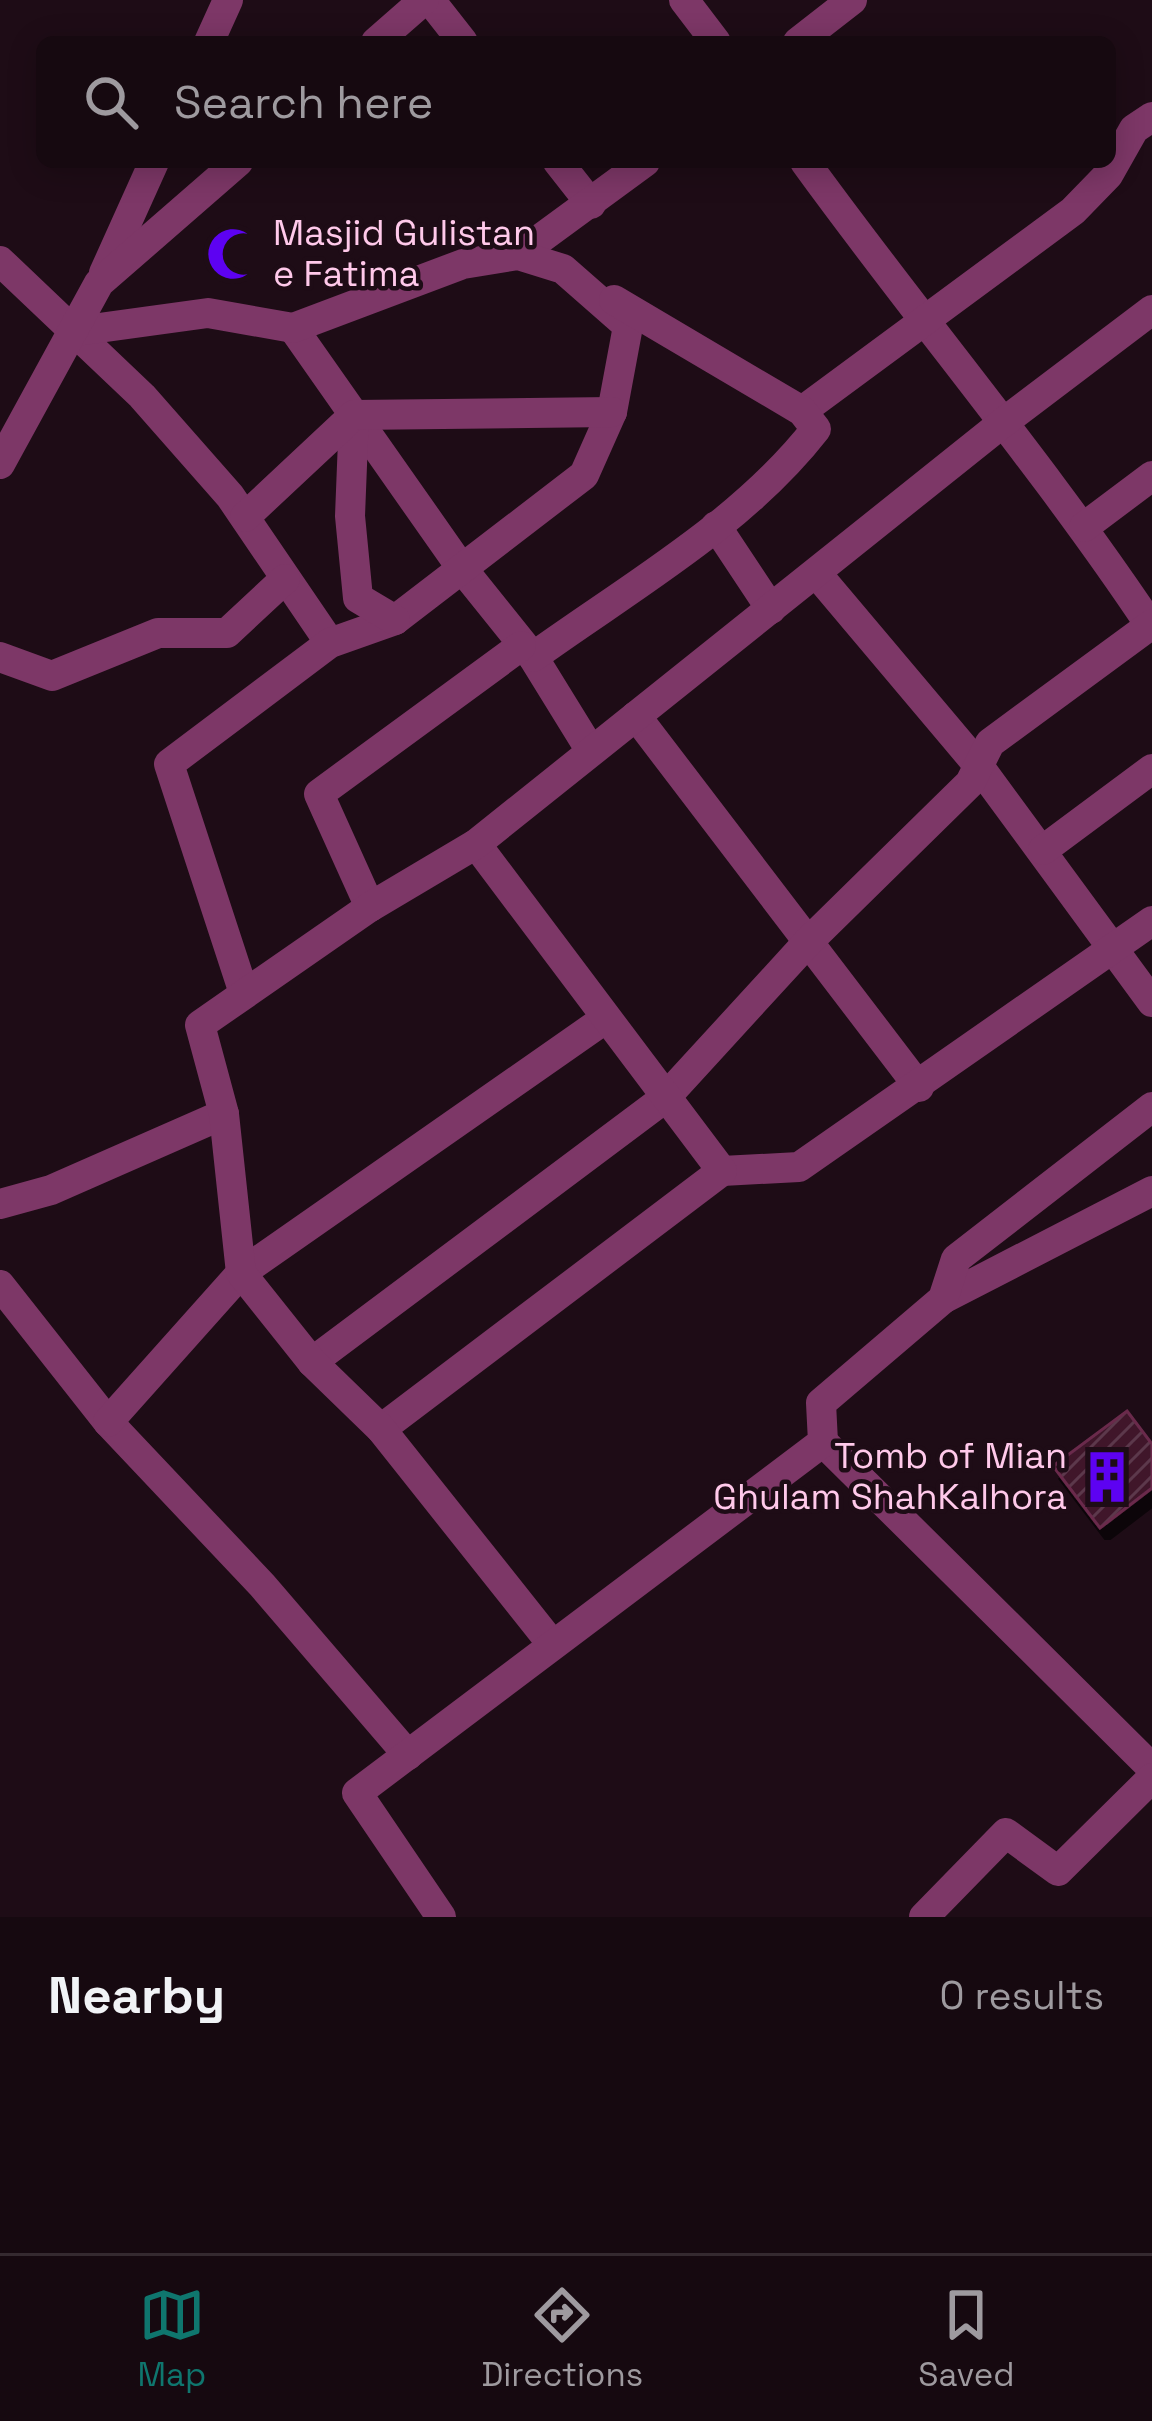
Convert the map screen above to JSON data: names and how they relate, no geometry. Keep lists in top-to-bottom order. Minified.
{"places":{"mosque":["Masjid Gulistan e Fatima"],"building":["Tomb of Mian Ghulam ShahKalhora"]},"page":{"search":"Search here","heading":["Nearby","0 results"],"nav":["Map","Directions","Saved"]}}
